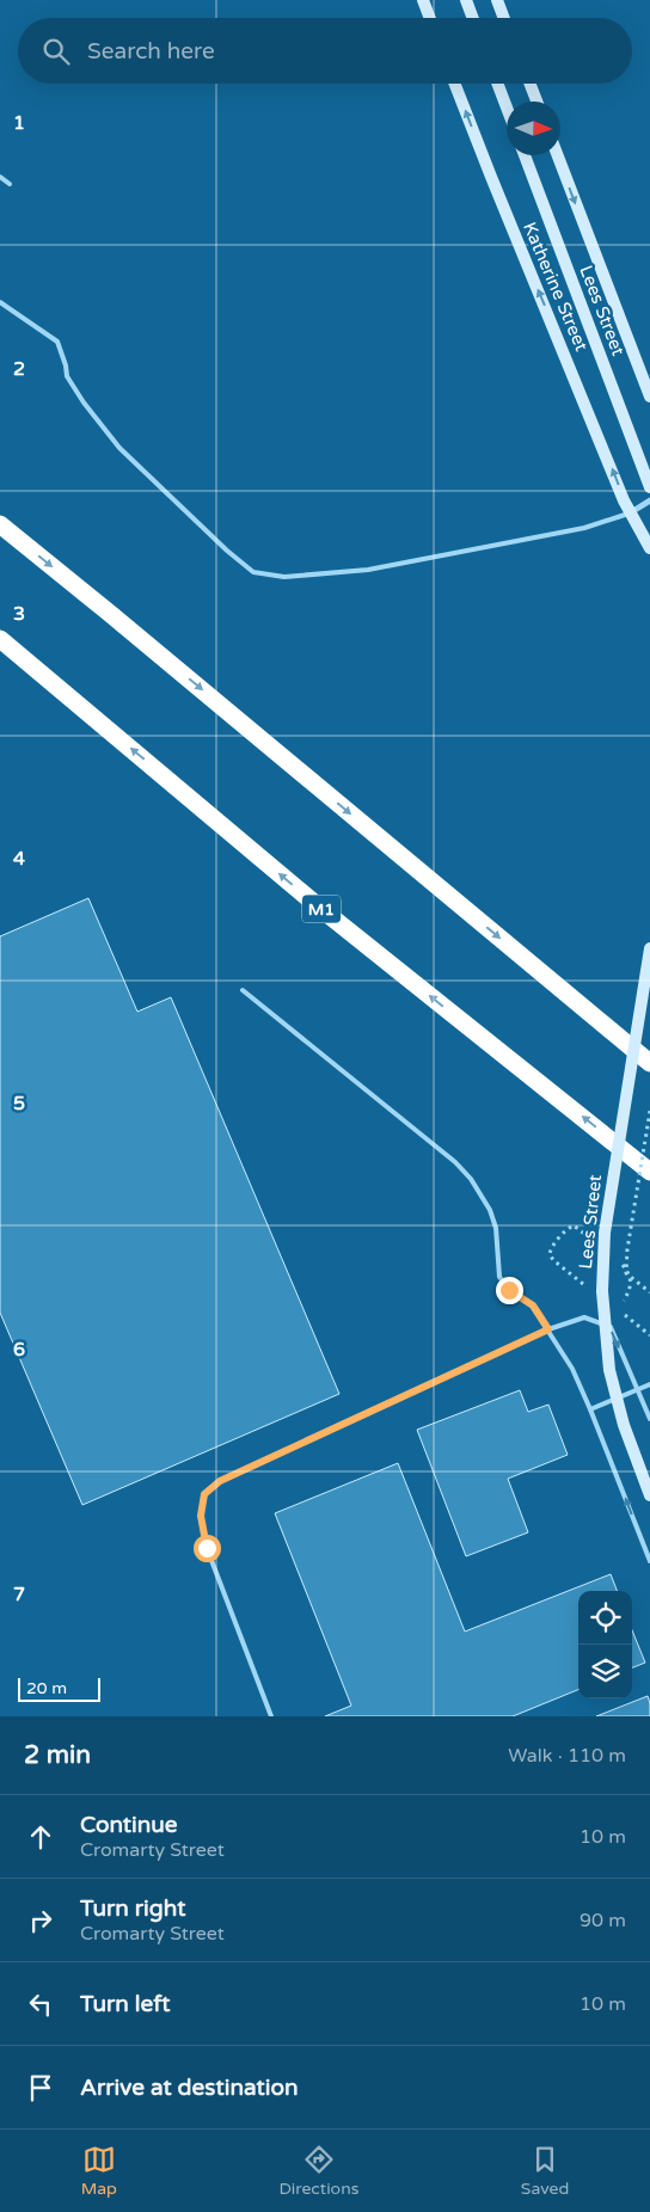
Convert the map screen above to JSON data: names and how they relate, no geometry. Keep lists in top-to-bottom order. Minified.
{"streets":{"highway":["M1"],"street":["Katherine Street","Lees Street"]},"scale_bar":"20 m","north":"right","page":{"search":"Search here","scale":"20 m","heading":["2 min","Walk · 110 m"],"list":[["Continue","Cromarty Street","10 m"],["Turn right","Cromarty Street","90 m"],["Turn left","10 m"],"Arrive at destination"],"nav":["Map","Directions","Saved"]},"grid":{"rows":["1","2","3","4","5","6","7"]}}
